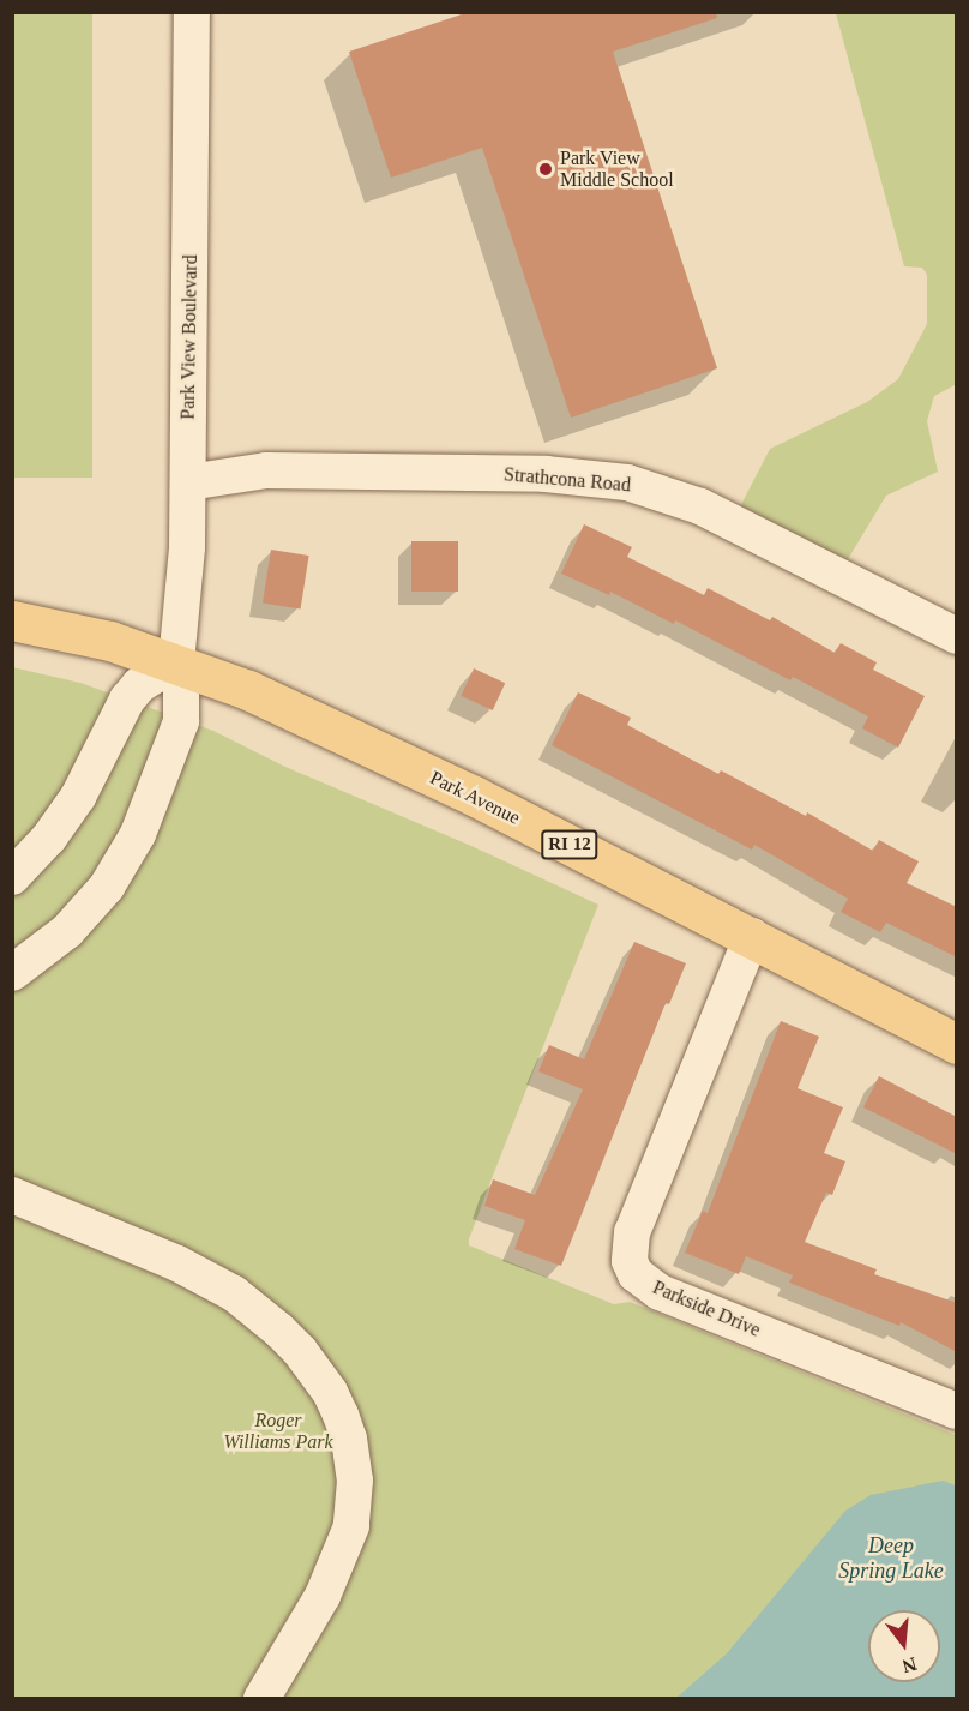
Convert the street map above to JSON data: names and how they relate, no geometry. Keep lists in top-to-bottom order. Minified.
{"streets":{"main road":["Park Avenue","RI 12"],"street":["Park View Boulevard","Strathcona Road","Parkside Drive"]},"crossings":[["Park View Boulevard","Strathcona Road"],["Park View Boulevard","Park Avenue"],["Park Avenue","Parkside Drive"]],"water":["Deep Spring Lake"],"parks":["Roger Williams Park"],"places":["Park View Middle School"],"north":"bottom"}
